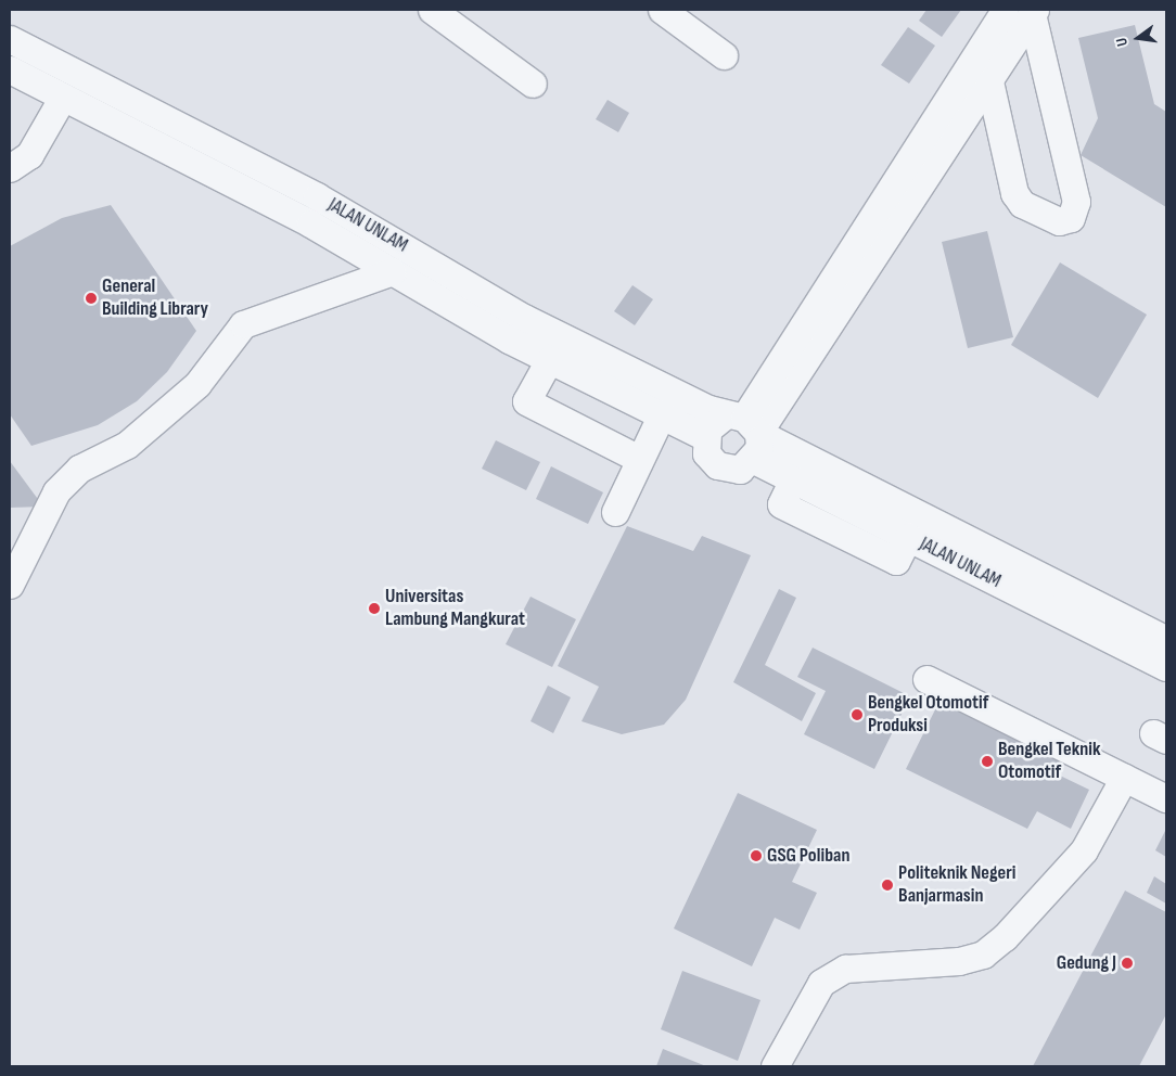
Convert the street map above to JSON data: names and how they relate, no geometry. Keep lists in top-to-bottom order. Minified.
{"streets":{"street":["JALAN UNLAM"]},"places":["General Building Library","Universitas Lambung Mangkurat","Bengkel Otomotif Produksi","Bengkel Teknik Otomotif","GSG Poliban","Politeknik Negeri Banjarmasin","Gedung J"],"north":"left"}
